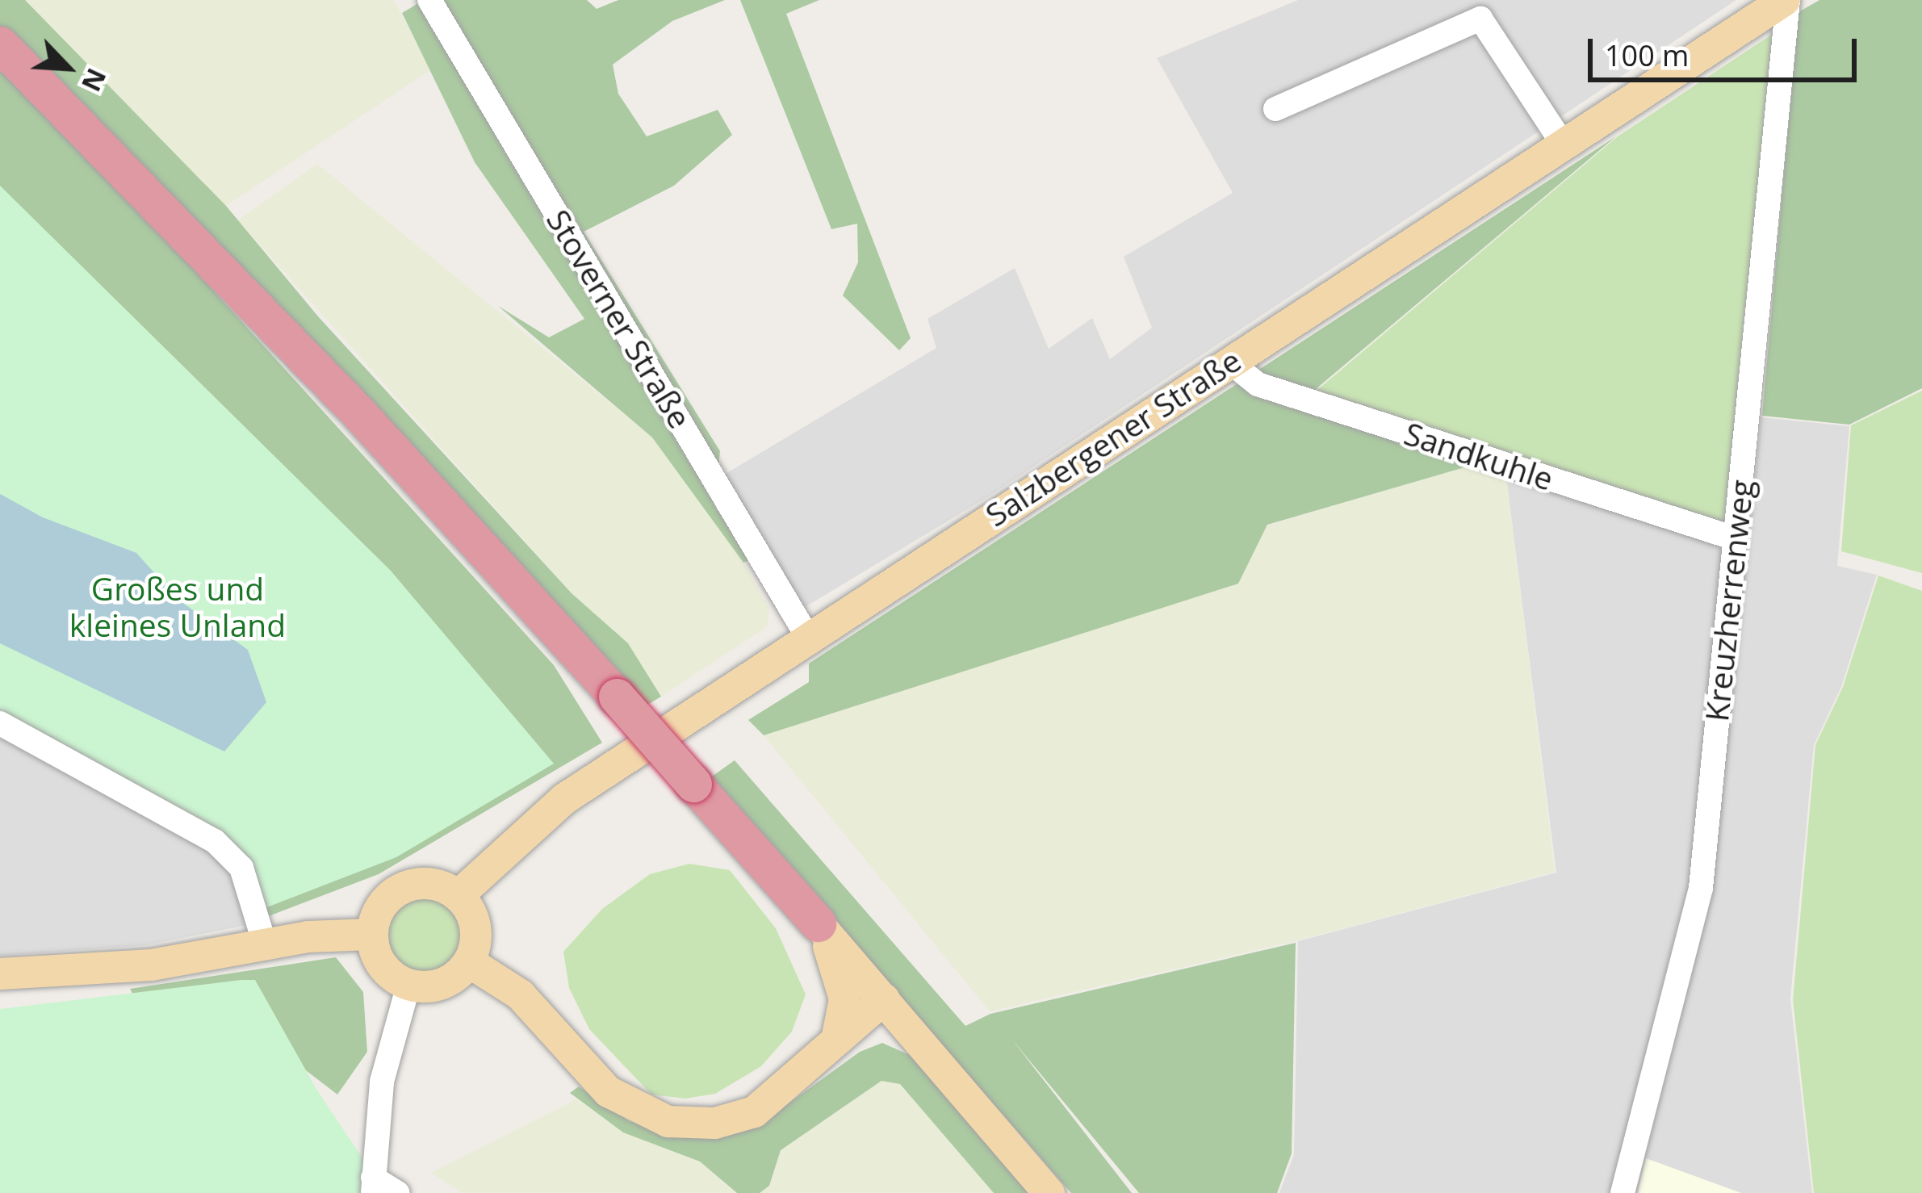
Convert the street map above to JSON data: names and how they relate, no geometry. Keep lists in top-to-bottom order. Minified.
{"streets":{"main road":["Salzbergener Straße"],"street":["Stoverner Straße","Sandkuhle","Kreuzherrenweg"]},"crossings":[["Stoverner Straße","Salzbergener Straße"],["Salzbergener Straße","Sandkuhle"],["Salzbergener Straße","Kreuzherrenweg"],["Sandkuhle","Kreuzherrenweg"]],"parks":["Großes und kleines Unland"],"scale_bar":"100 m","north":"bottom right"}
